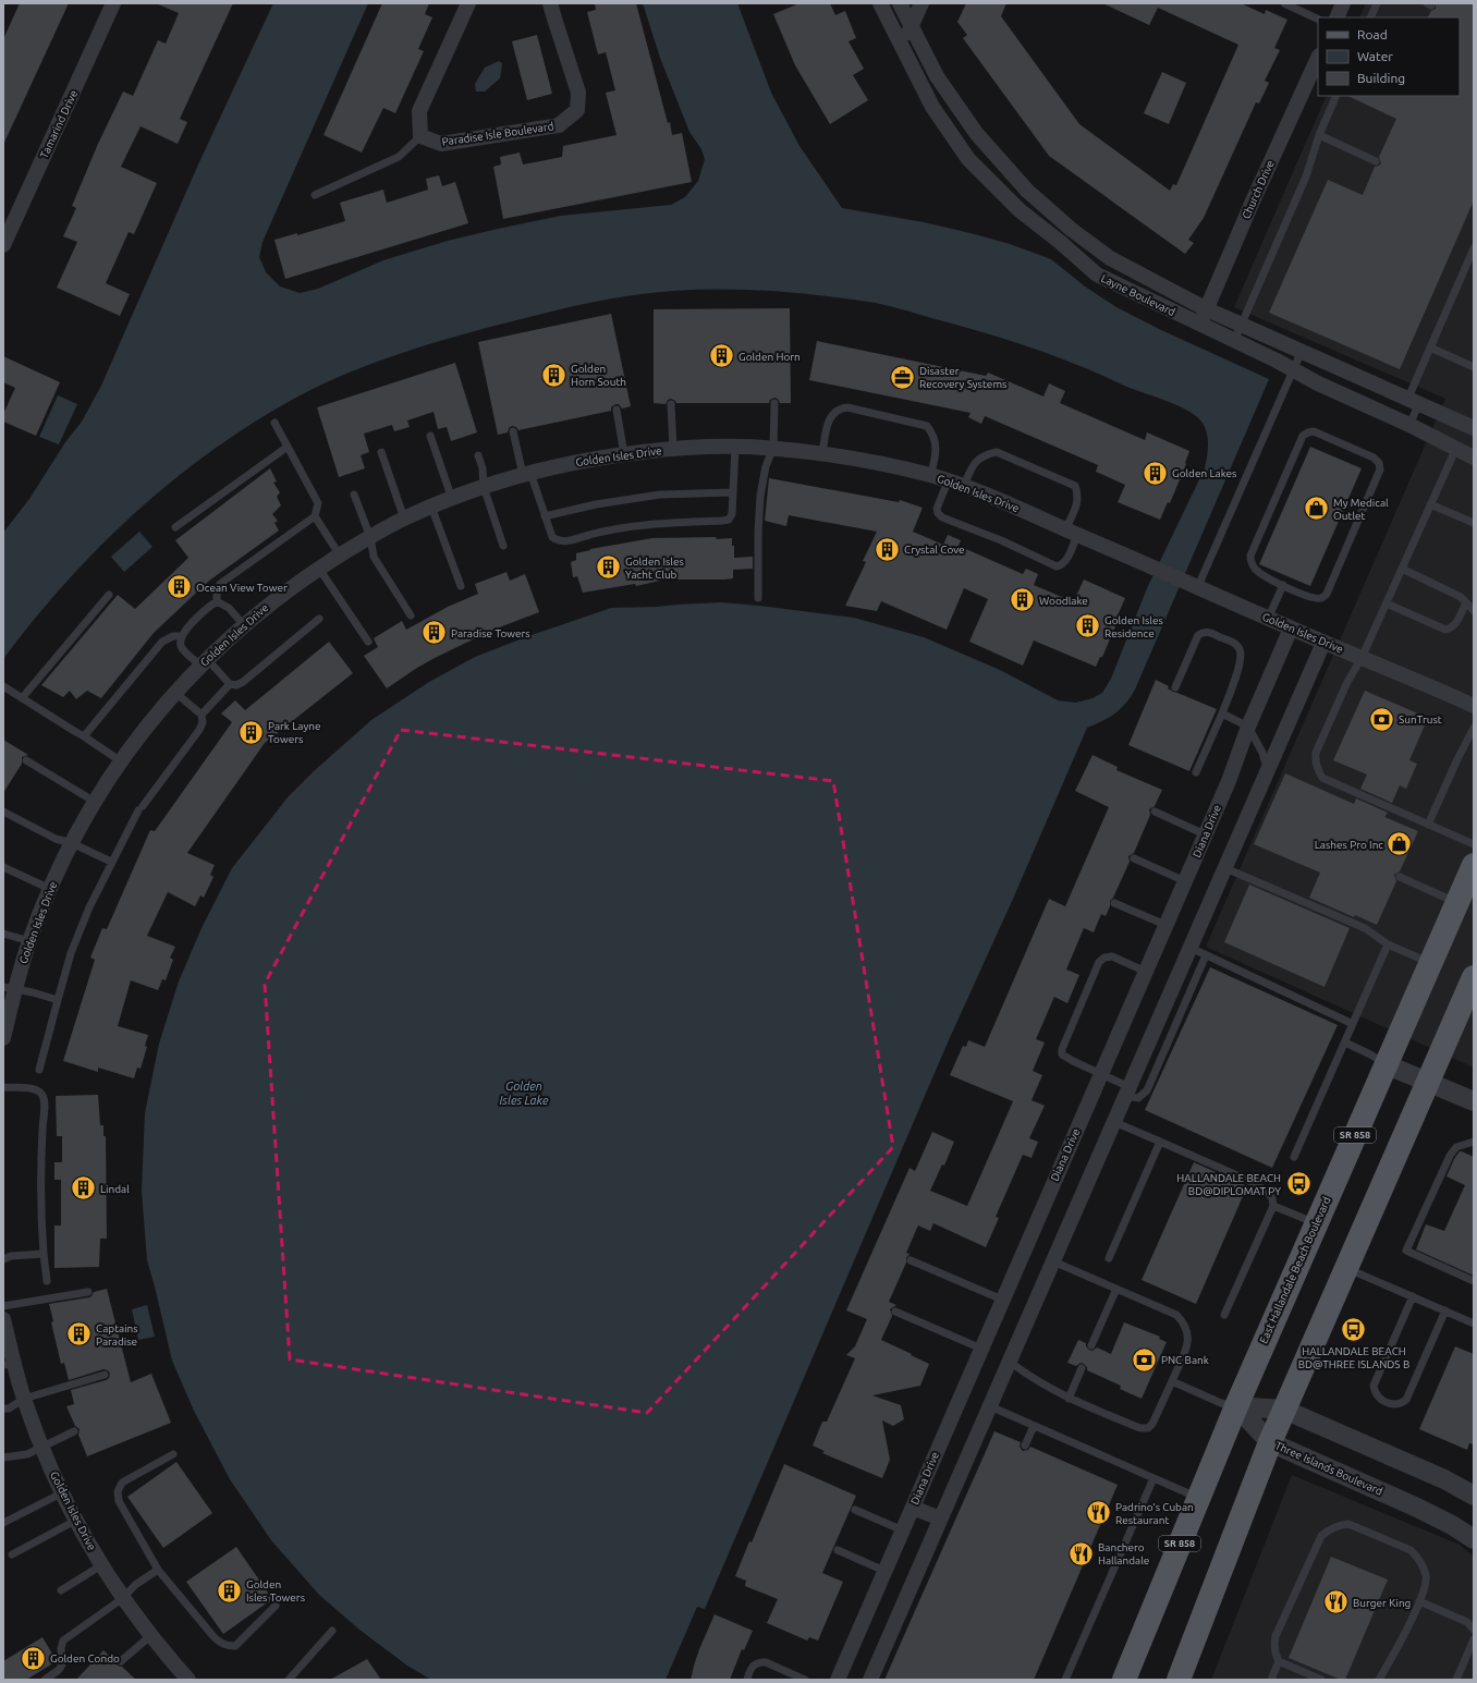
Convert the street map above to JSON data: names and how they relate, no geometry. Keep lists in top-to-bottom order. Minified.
{"streets":{"main road":["SR 858","East Hallandale Beach Boulevard"],"street":["Tamarind Drive","Paradise Isle Boulevard","Church Drive","Layne Boulevard","Golden Isles Drive","Diana Drive","Three Islands Boulevard"]},"crossings":[["Church Drive","Layne Boulevard"],["Golden Isles Drive","Diana Drive"],["East Hallandale Beach Boulevard","Three Islands Boulevard"]],"water":["Golden Isles Lake"],"places":{"building":["Golden Horn","Golden Horn South","Golden Lakes","Crystal Cove","Golden Isles Yacht Club","Ocean View Tower","Woodlake","Golden Isles Residence","Paradise Towers","Park Layne Towers","Lindal","Captains Paradise","Golden Isles Towers","Golden Condo"],"office":["Disaster Recovery Systems"],"shop":["My Medical Outlet","Lashes Pro Inc"],"bank":["SunTrust","PNC Bank"],"bus stop":["HALLANDALE BEACH BD@DIPLOMAT PY","HALLANDALE BEACH BD@THREE ISLANDS B"],"restaurant":["Padrino’s Cuban Restaurant","Banchero Hallandale","Burger King"]},"legend":["Road","Water","Building"]}
